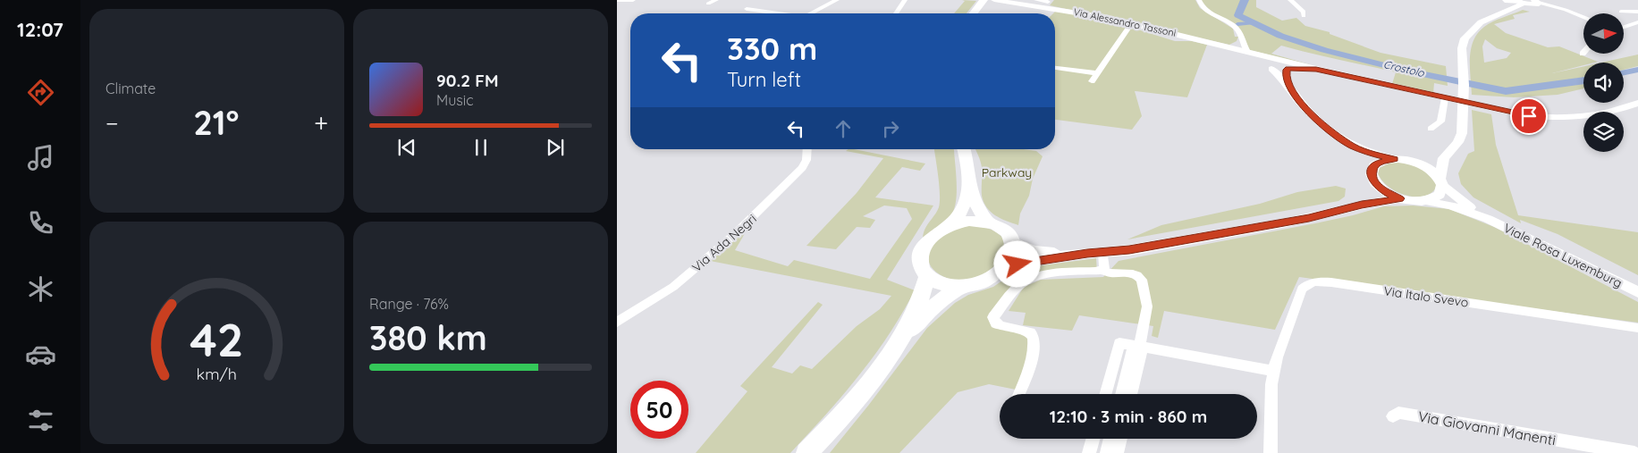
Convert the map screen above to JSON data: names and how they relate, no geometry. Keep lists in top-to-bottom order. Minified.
{"streets":{"street":["Via Alessandro Tassoni","Via Ada Negri","Viale Rosa Luxemburg","Via Italo Svevo","Via Giovanni Manenti"]},"water":["Crostolo"],"parks":["Parkway"],"north":"right","page":{"tabs":"12:07","tile":["Climate",["Range · 76%","380 km"]],"turn":["330 m","Turn left"],"song":["90.2 FM","Music"],"heat":["−","21°","+"],"limit":"50","trip":"12:10 · 3 min · 860 m","gauge":["42","km/h"]}}
